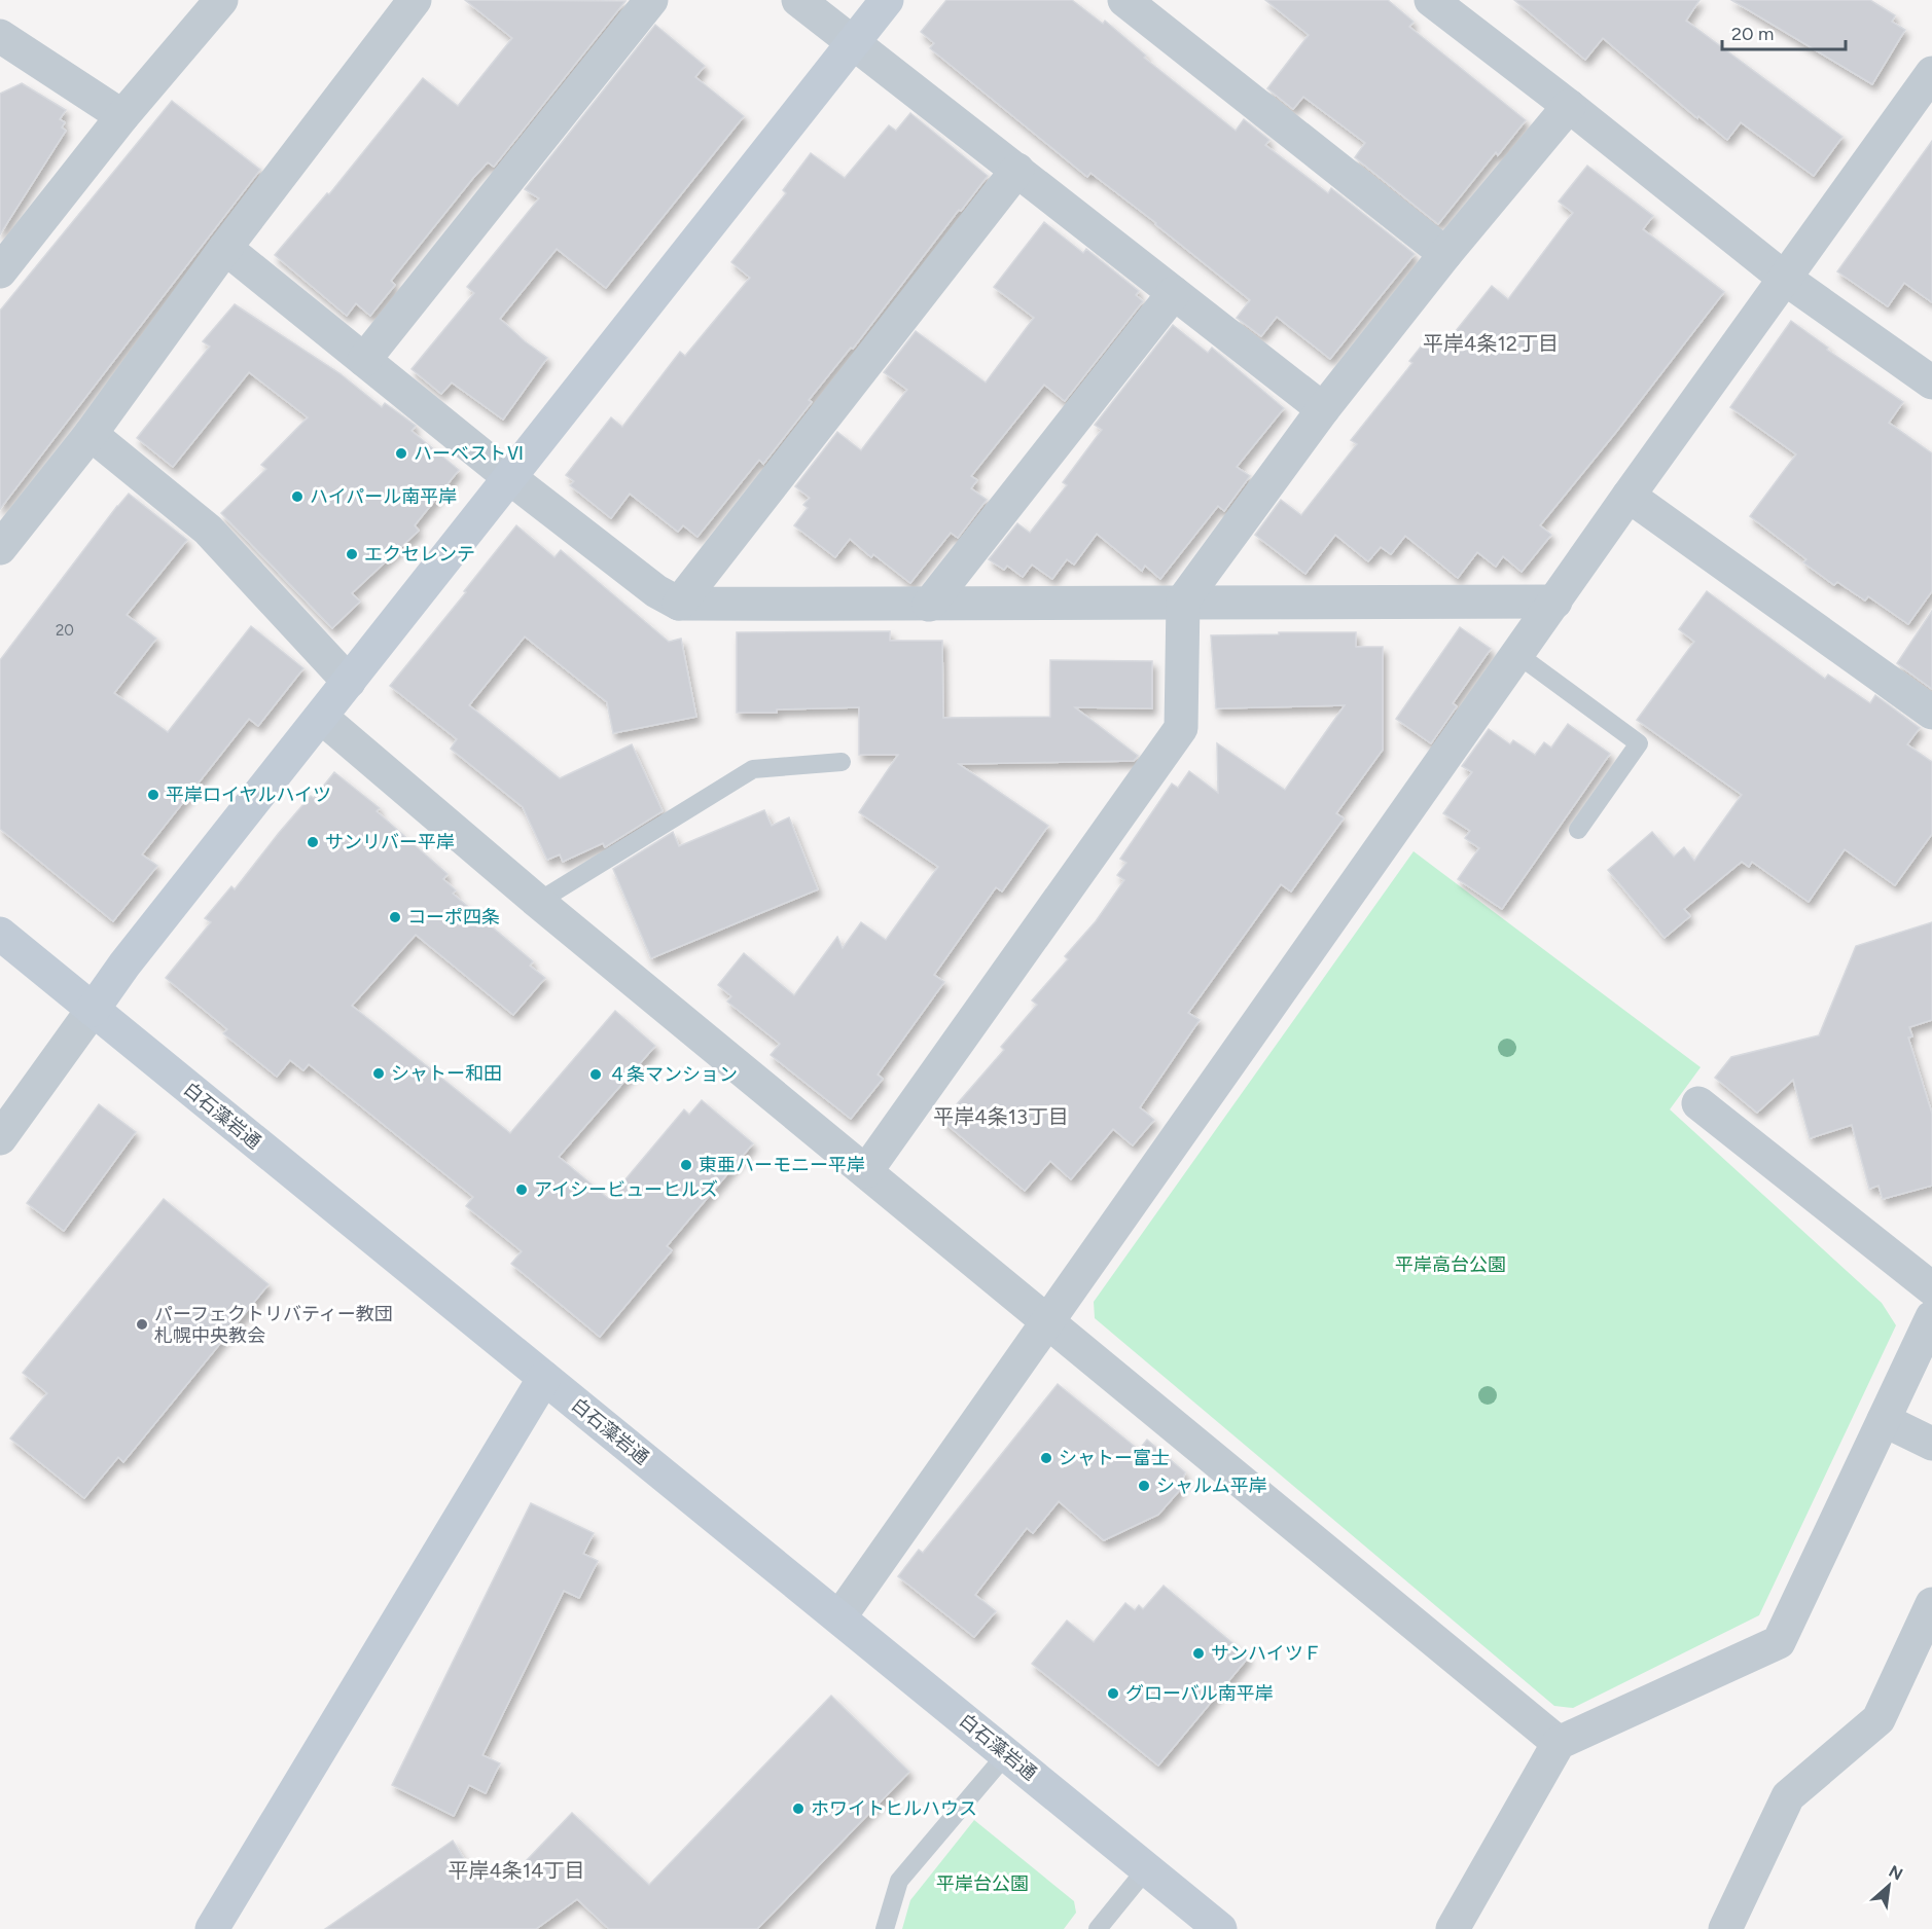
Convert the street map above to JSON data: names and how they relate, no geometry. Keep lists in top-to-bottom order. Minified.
{"streets":{"street":["白石藻岩通"]},"districts":["平岸4条12丁目","平岸4条13丁目","平岸4条14丁目"],"parks":["平岸高台公園","平岸台公園"],"places":["ハーベストⅥ","ハイパール南平岸","エクセレンテ","平岸ロイヤルハイツ","サンリバー平岸","コーポ四条","シャトー和田","４条マンション","東亜ハーモニー平岸","アイシービューヒルズ","パーフェクトリバティー教団 札幌中央教会","シャトー富士","シャルム平岸","サンハイツＦ","グローバル南平岸","ホワイトヒルハウス"],"house_numbers":["20"],"scale_bar":"20 m","north":"top right"}
